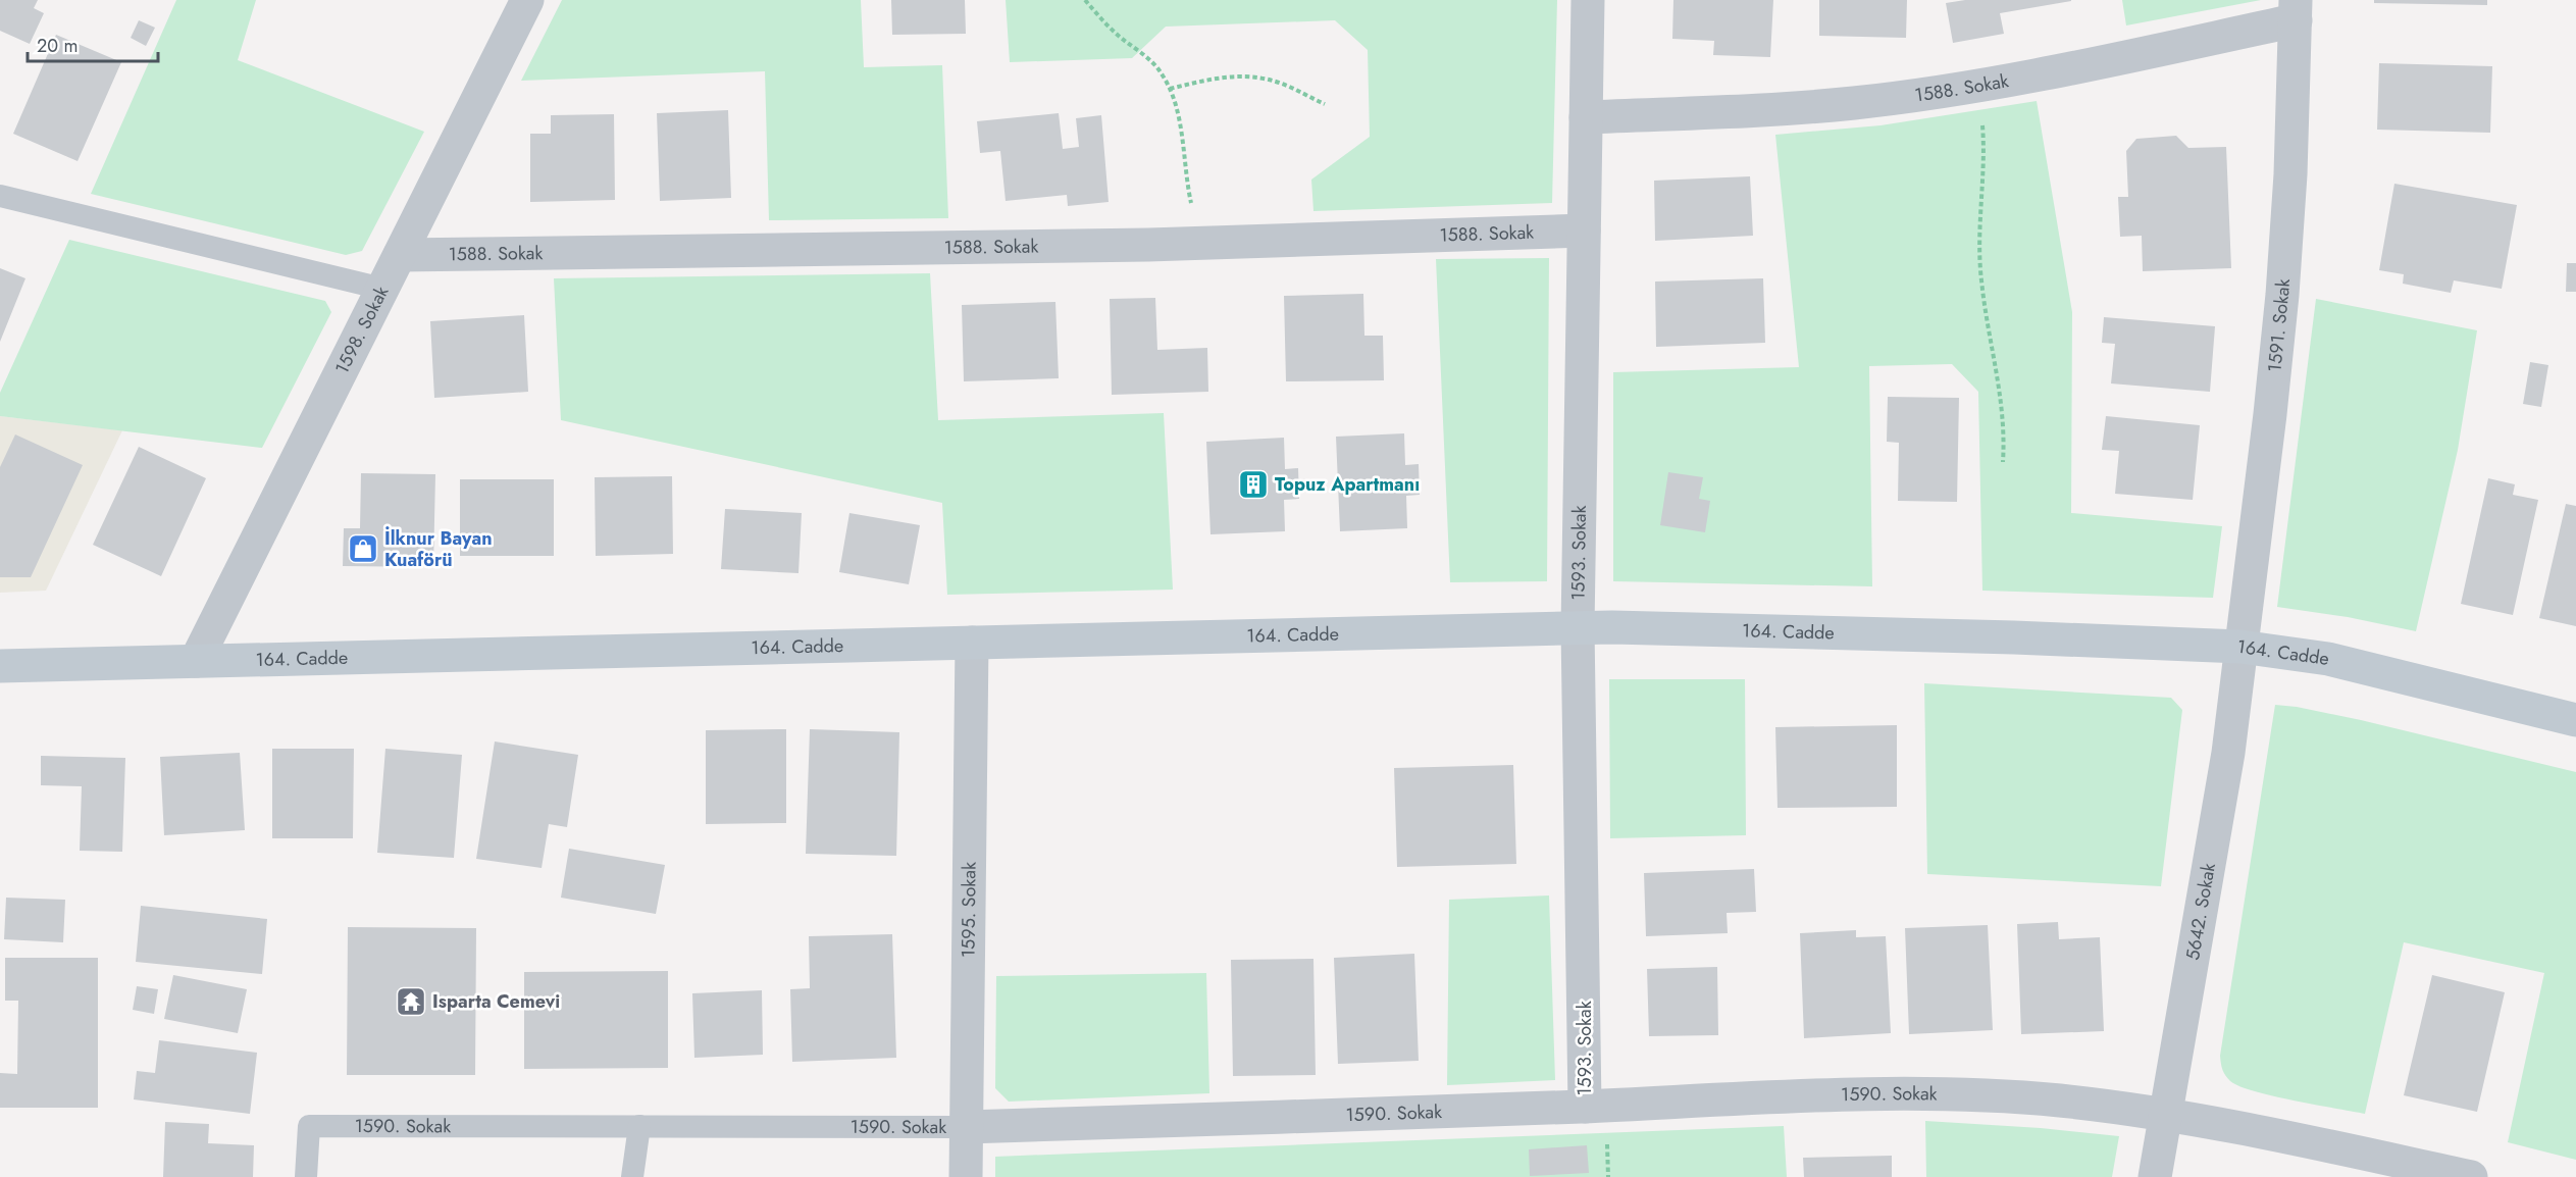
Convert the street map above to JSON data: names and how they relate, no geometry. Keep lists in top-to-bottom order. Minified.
{"streets":{"main road":["164. Cadde"],"street":["1588. Sokak","1591. Sokak","1598. Sokak","1593. Sokak","1595. Sokak","5642. Sokak","1590. Sokak"]},"crossings":[["1588. Sokak","1591. Sokak"],["1588. Sokak","1598. Sokak"],["1588. Sokak","1593. Sokak"],["1591. Sokak","164. Cadde"],["1591. Sokak","5642. Sokak"],["1598. Sokak","164. Cadde"],["1593. Sokak","164. Cadde"],["1593. Sokak","1590. Sokak"],["164. Cadde","1595. Sokak"],["164. Cadde","5642. Sokak"],["1595. Sokak","1590. Sokak"],["5642. Sokak","1590. Sokak"]],"places":{"building":["Topuz Apartmanı"],"shop":["İlknur Bayan Kuaförü"],"temple":["Isparta Cemevi"]},"scale_bar":"20 m"}
